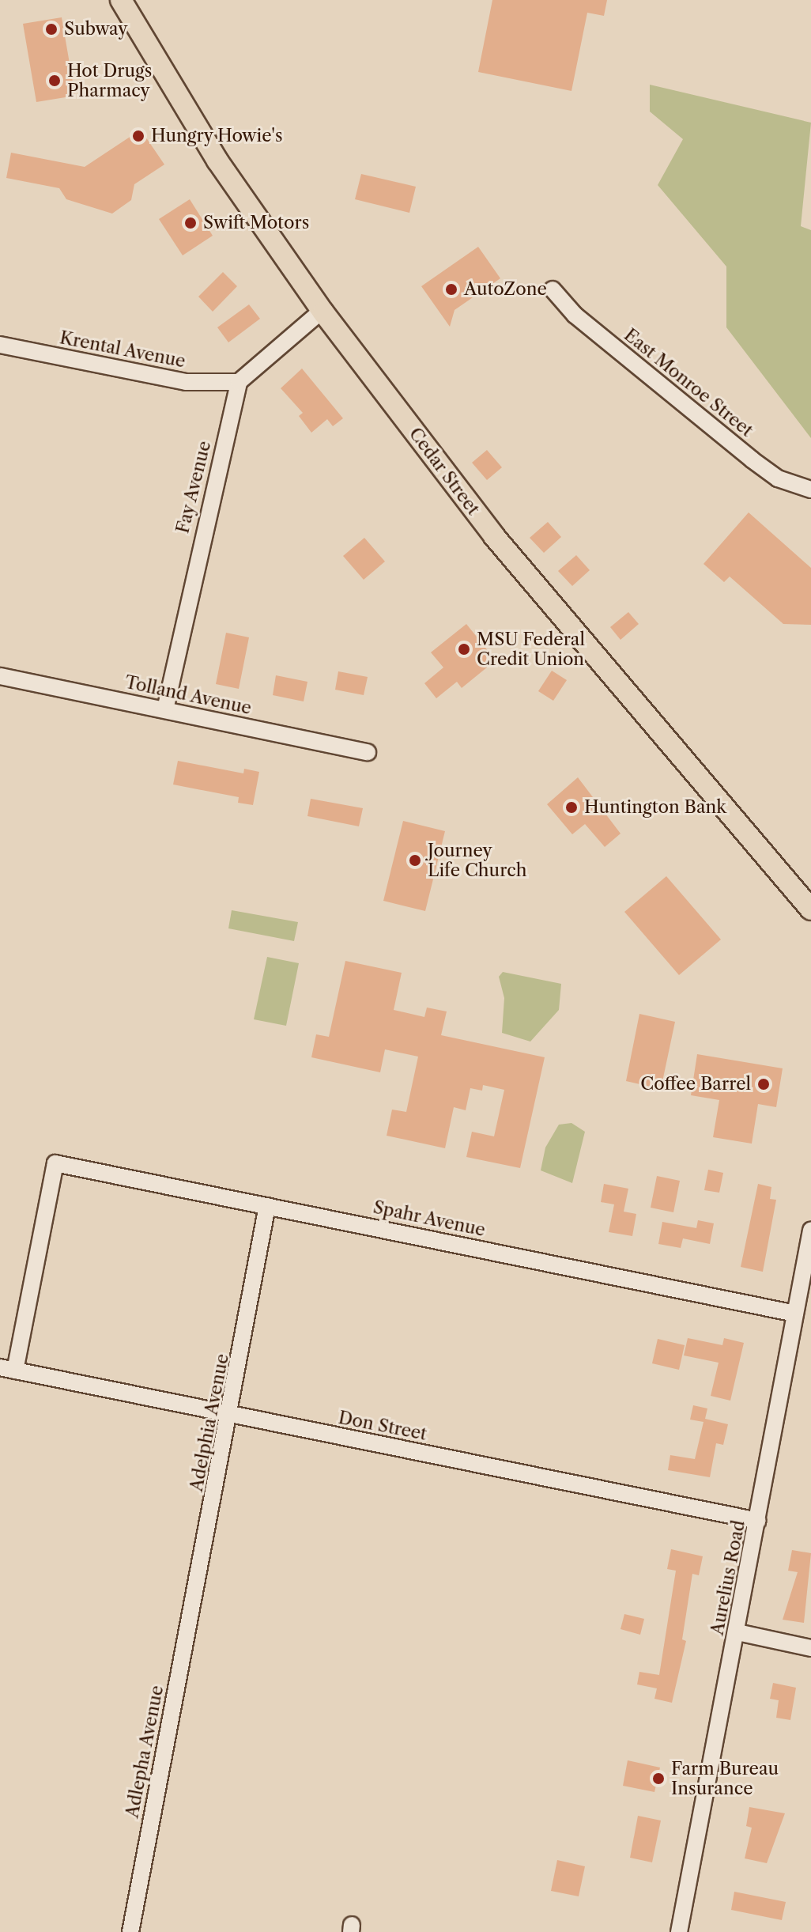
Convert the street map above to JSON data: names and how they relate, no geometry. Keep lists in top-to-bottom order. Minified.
{"streets":{"main road":["Cedar Street"],"street":["Krental Avenue","East Monroe Street","Fay Avenue","Tolland Avenue","Spahr Avenue","Adelphia Avenue","Don Street","Aurelius Road","Adlepha Avenue"]},"crossings":[["Krental Avenue","Fay Avenue"],["Fay Avenue","Tolland Avenue"],["Spahr Avenue","Adelphia Avenue"],["Spahr Avenue","Don Street"],["Spahr Avenue","Aurelius Road"],["Adelphia Avenue","Don Street"],["Adelphia Avenue","Adlepha Avenue"],["Don Street","Aurelius Road"]],"places":["Subway","Hot Drugs Pharmacy","Hungry Howie's","Swift Motors","AutoZone","MSU Federal Credit Union","Huntington Bank","Journey Life Church","Coffee Barrel","Farm Bureau Insurance"]}
